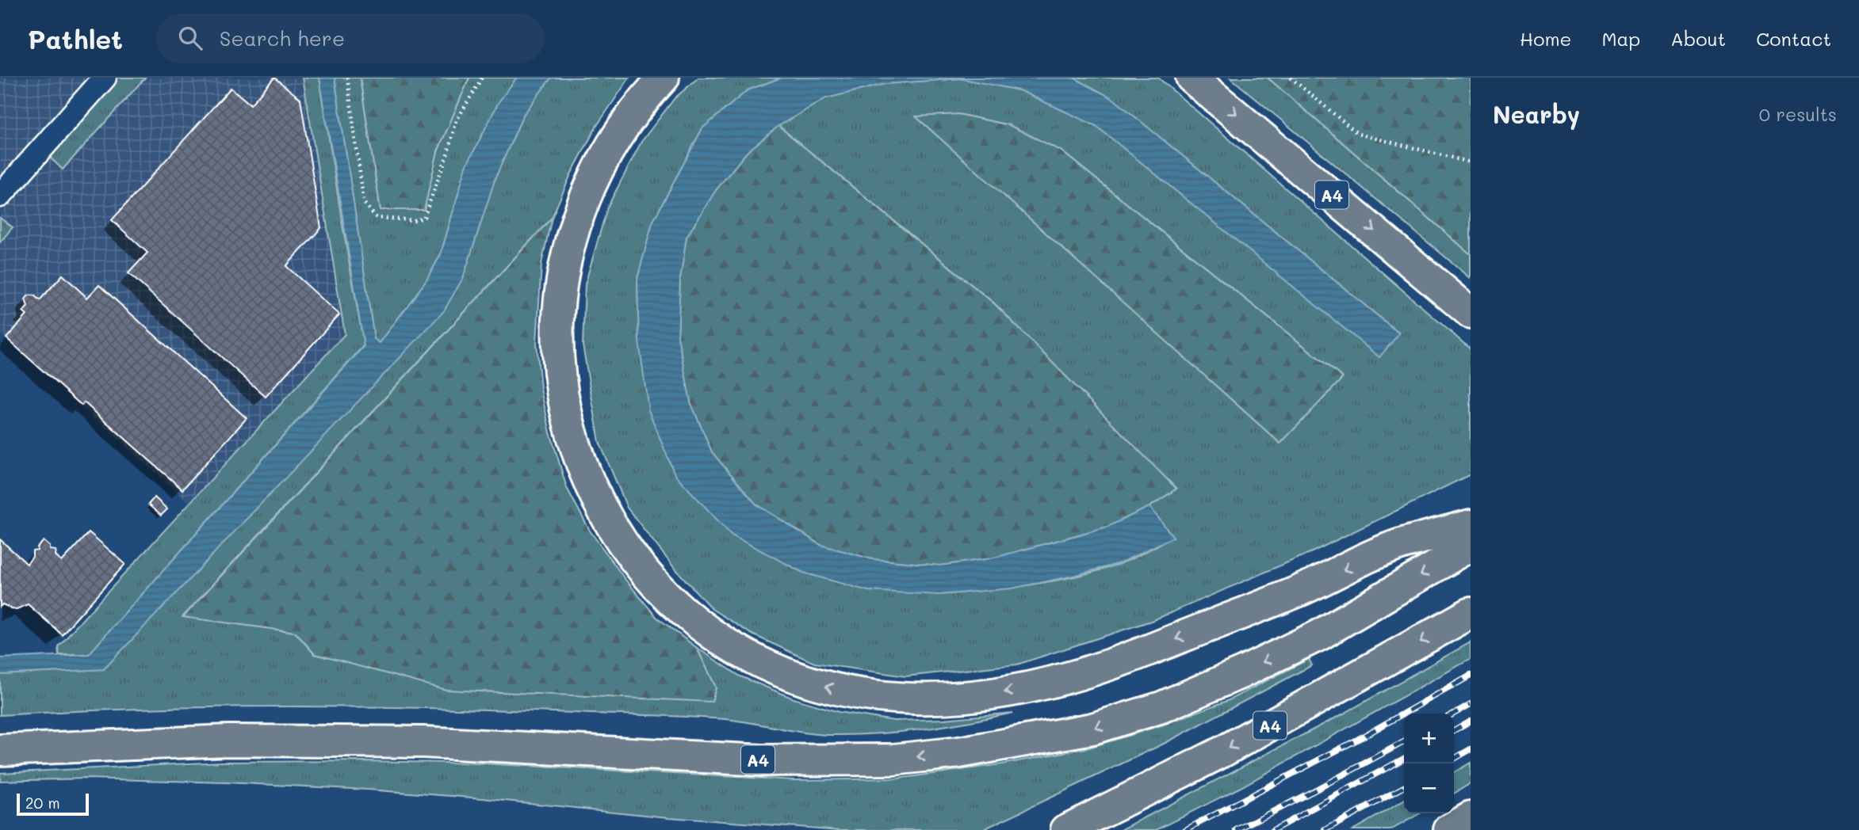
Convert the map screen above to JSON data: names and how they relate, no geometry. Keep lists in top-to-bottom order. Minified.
{"streets":{"highway":["A4"]},"scale_bar":"20 m","page":{"header":"Pathlet","search":"Search here","nav":["Home","Map","About","Contact"],"heading":["Nearby","0 results"],"map_buttons":["+","−"],"scale":"20 m"}}
